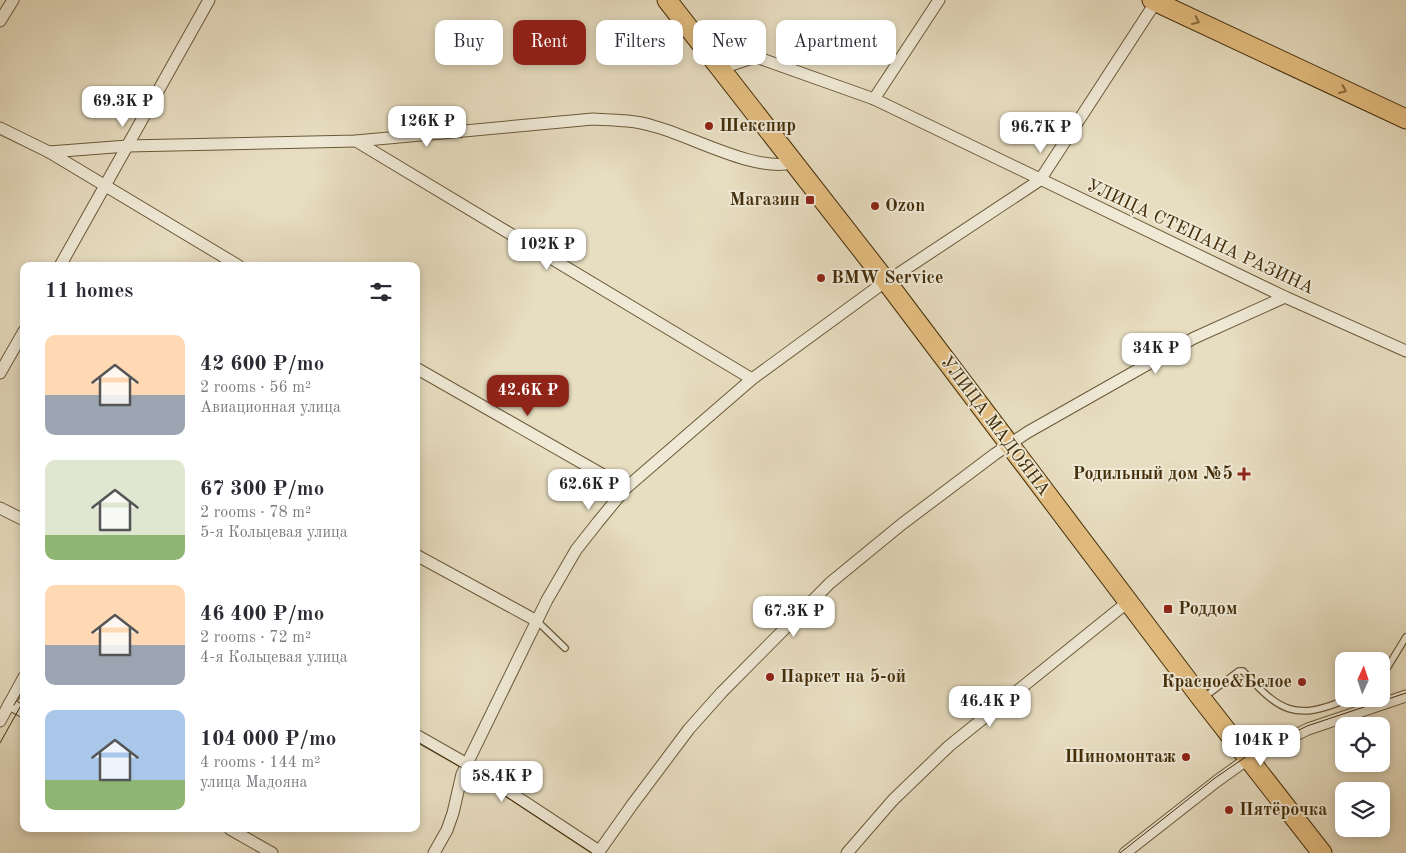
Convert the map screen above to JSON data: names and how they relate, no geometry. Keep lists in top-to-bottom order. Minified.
{"streets":{"main road":["УЛИЦА МАДОЯНА"],"street":["УЛИЦА СТЕПАНА РАЗИНА"]},"places":{"other":["Шекспир","Ozon","BMW Service","Паркет на 5-ой","Красное&Белое","Шиномонтаж","Пятёрочка"],"transit":["Магазин","Роддом"],"health":["Родильный дом №5"]},"north":"top","page":{"chip":["Buy","Rent","Filters","New","Apartment"],"price":["69.3K ₽","126K ₽","96.7K ₽","102K ₽","34K ₽","42.6K ₽","62.6K ₽","67.3K ₽","46.4K ₽","104K ₽","58.4K ₽"],"heading":"11 homes","list":[{"name":"42 600 ₽/mo","note":"2 rooms · 56 m² · Авиационная улица"},{"name":"67 300 ₽/mo","note":"2 rooms · 78 m² · 5-я Кольцевая улица"},{"name":"46 400 ₽/mo","note":"2 rooms · 72 m² · 4-я Кольцевая улица"},{"name":"104 000 ₽/mo","note":"4 rooms · 144 m² · улица Мадояна"}]}}
